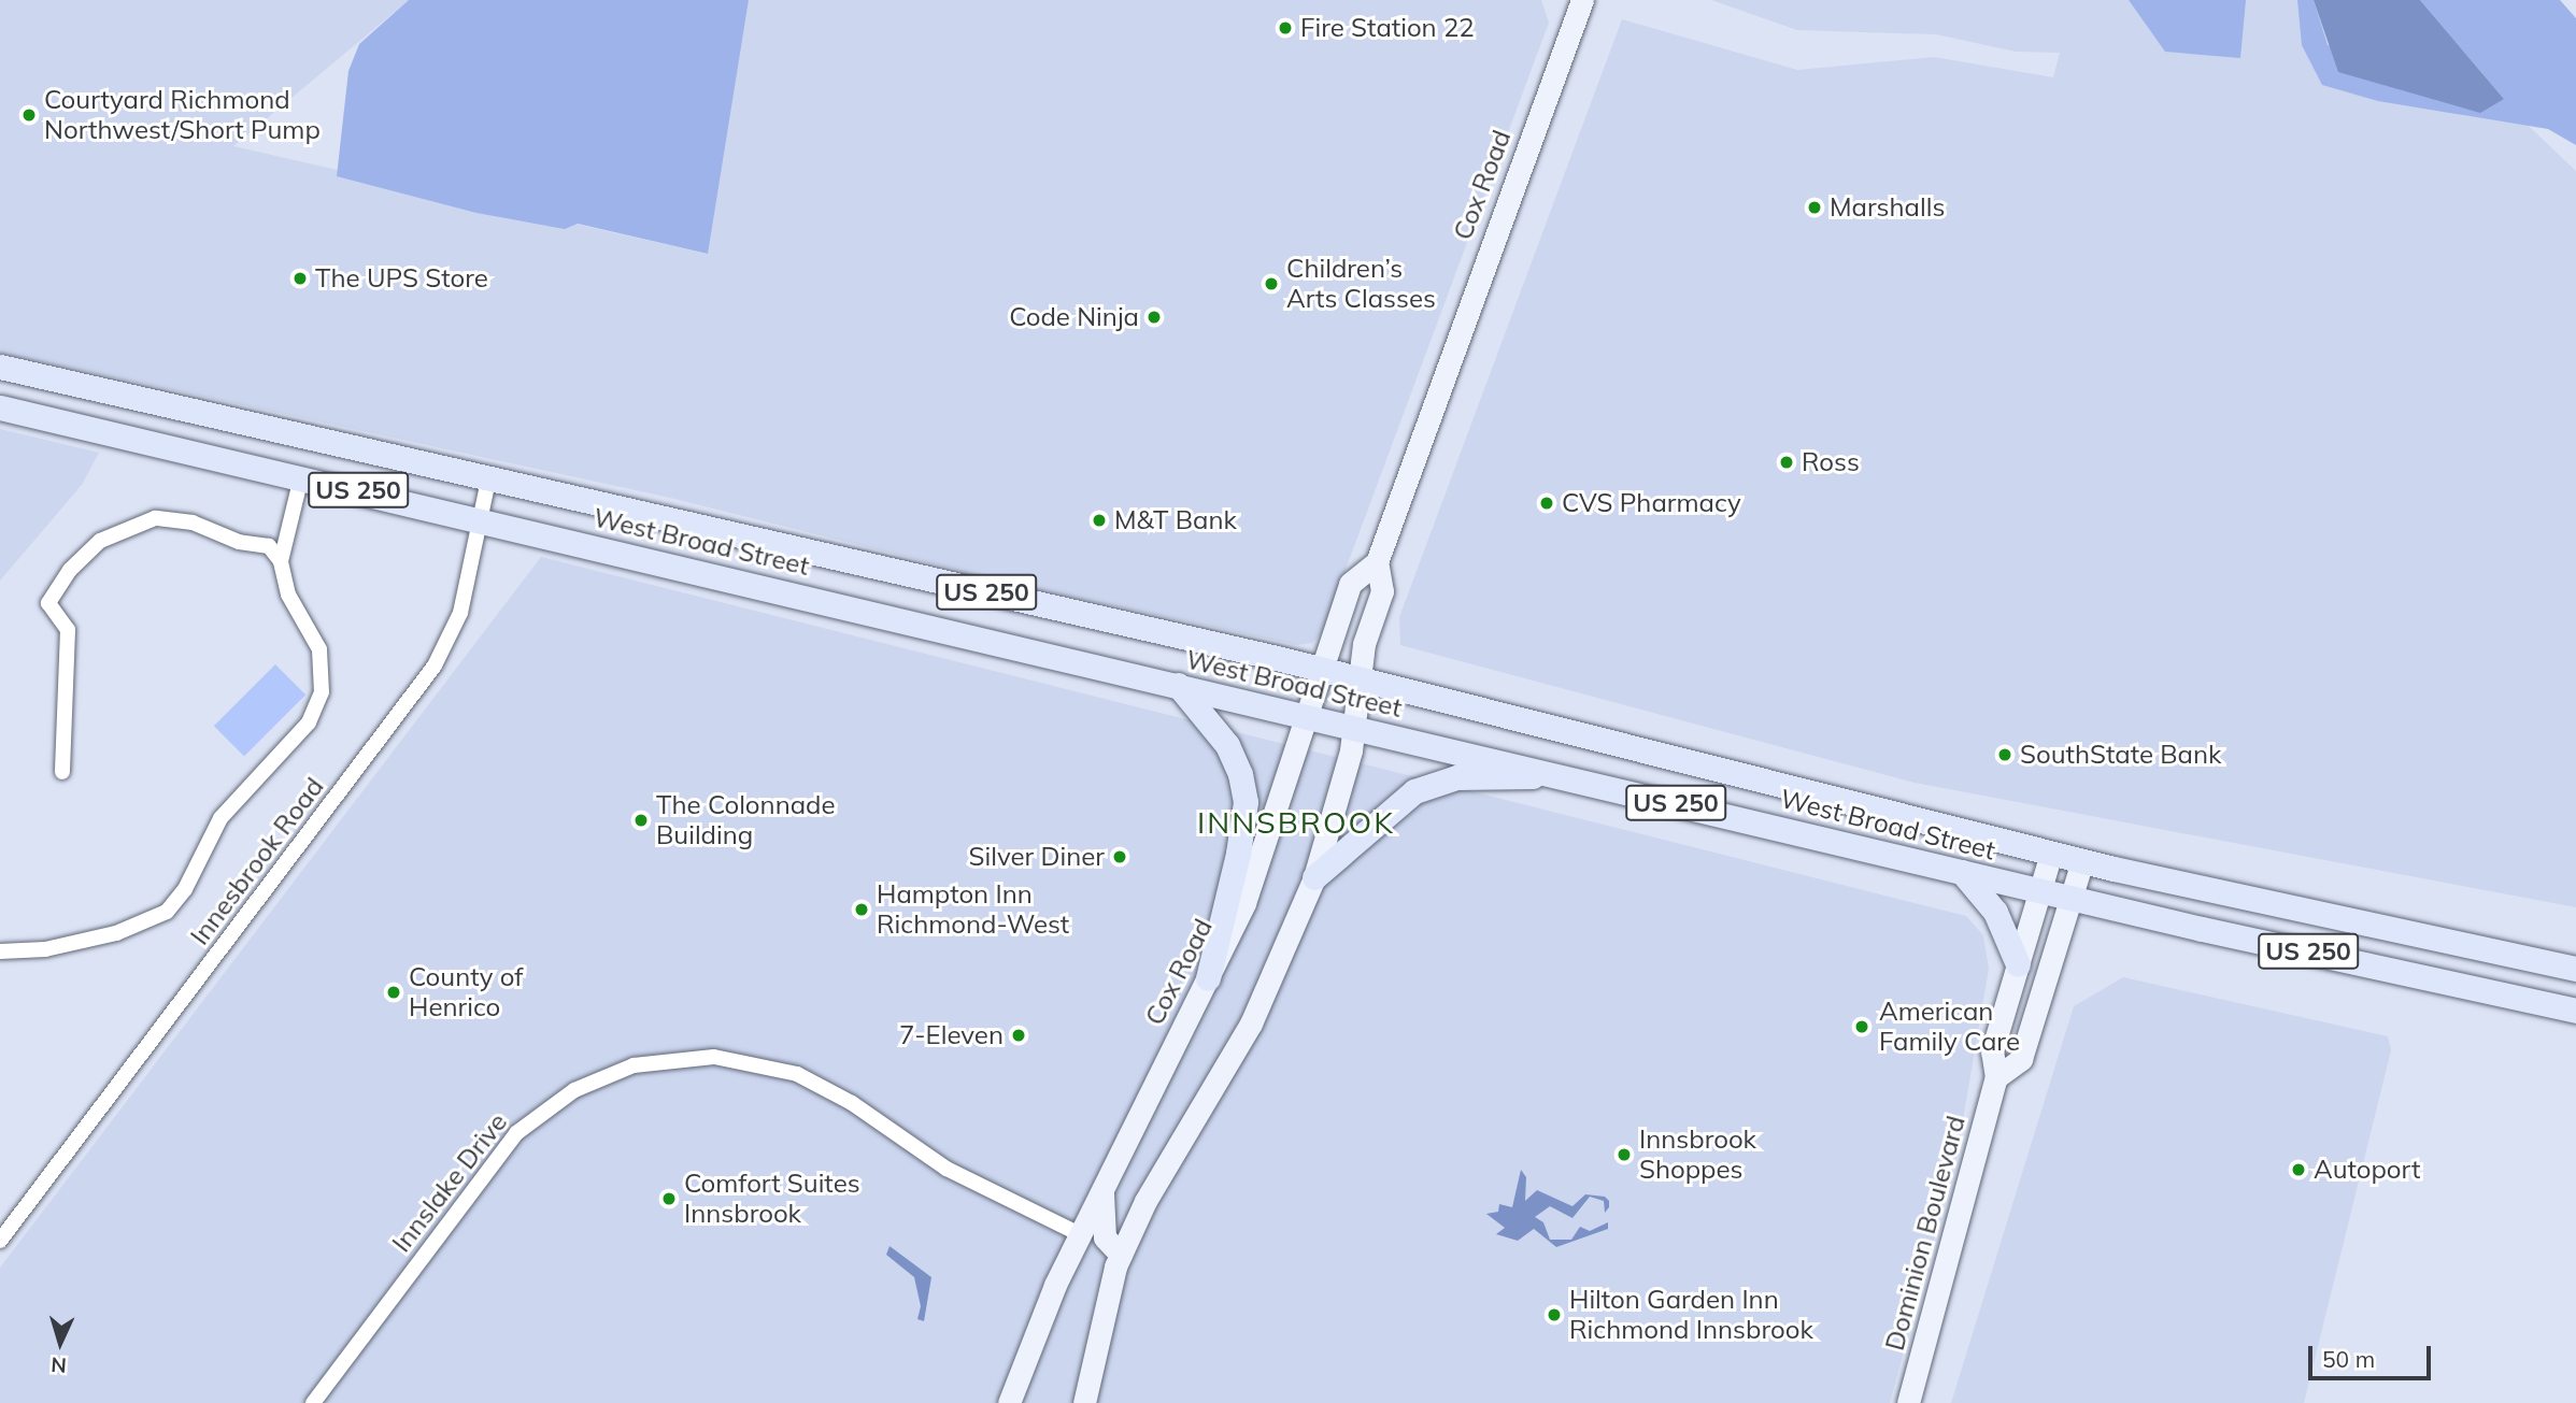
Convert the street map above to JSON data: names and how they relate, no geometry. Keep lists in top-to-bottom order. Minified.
{"streets":{"main road":["Cox Road","US 250","West Broad Street","Dominion Boulevard"],"street":["Innesbrook Road","Innslake Drive"]},"crossings":[["Cox Road","West Broad Street"],["Cox Road","Innslake Drive"],["West Broad Street","Innesbrook Road"],["West Broad Street","Dominion Boulevard"]],"districts":["INNSBROOK"],"places":["Fire Station 22","Courtyard Richmond Northwest/Short Pump","Marshalls","The UPS Store","Children’s Arts Classes","Code Ninja","Ross","CVS Pharmacy","M&T Bank","SouthState Bank","The Colonnade Building","Silver Diner","Hampton Inn Richmond-West","County of Henrico","American Family Care","7-Eleven","Innsbrook Shoppes","Autoport","Comfort Suites Innsbrook","Hilton Garden Inn Richmond Innsbrook"],"scale_bar":"50 m","north":"bottom"}
